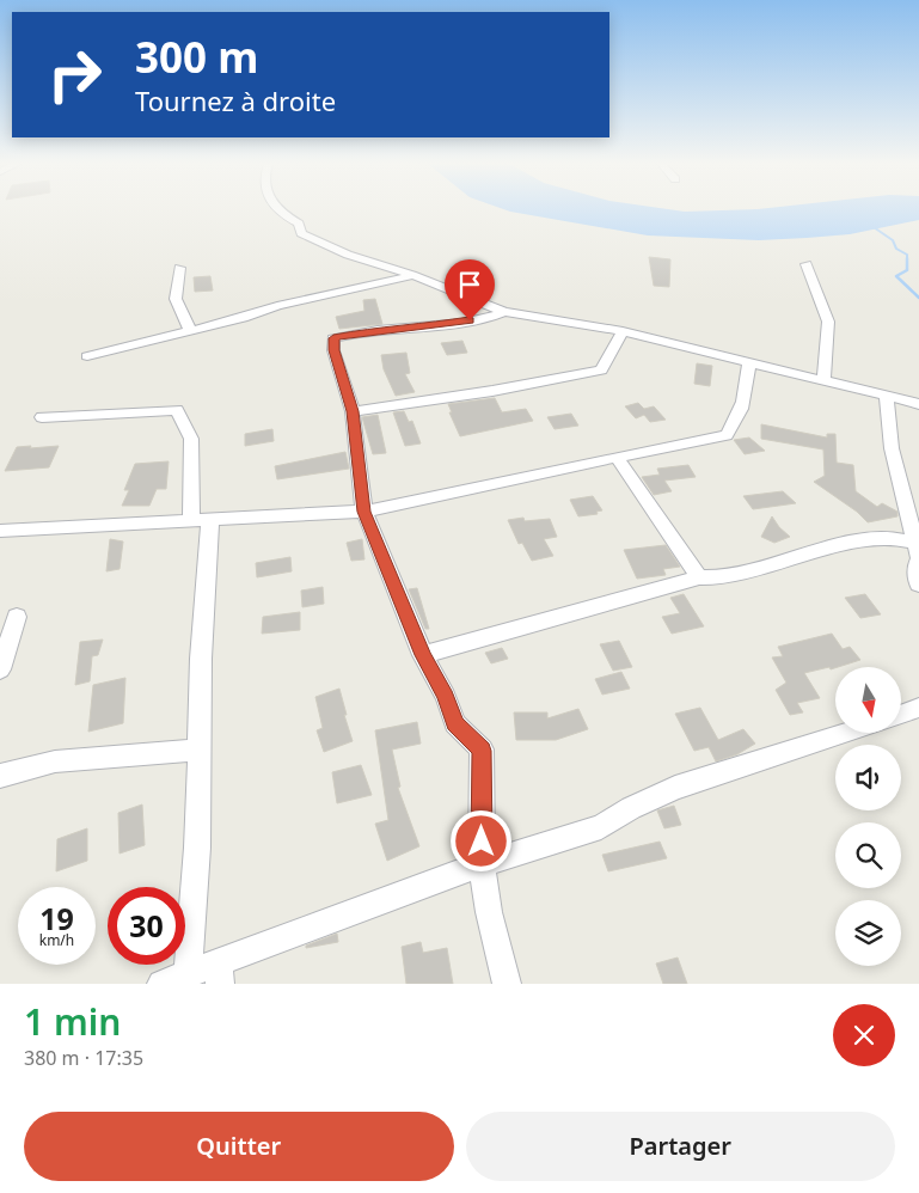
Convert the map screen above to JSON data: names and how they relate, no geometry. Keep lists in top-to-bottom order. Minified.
{"north":"bottom","page":{"turn":["300 m","Tournez à droite"],"speed":"19 km/h","limit":"30","heading":["1 min","380 m · 17:35"],"buttons":["Quitter","Partager"]}}
